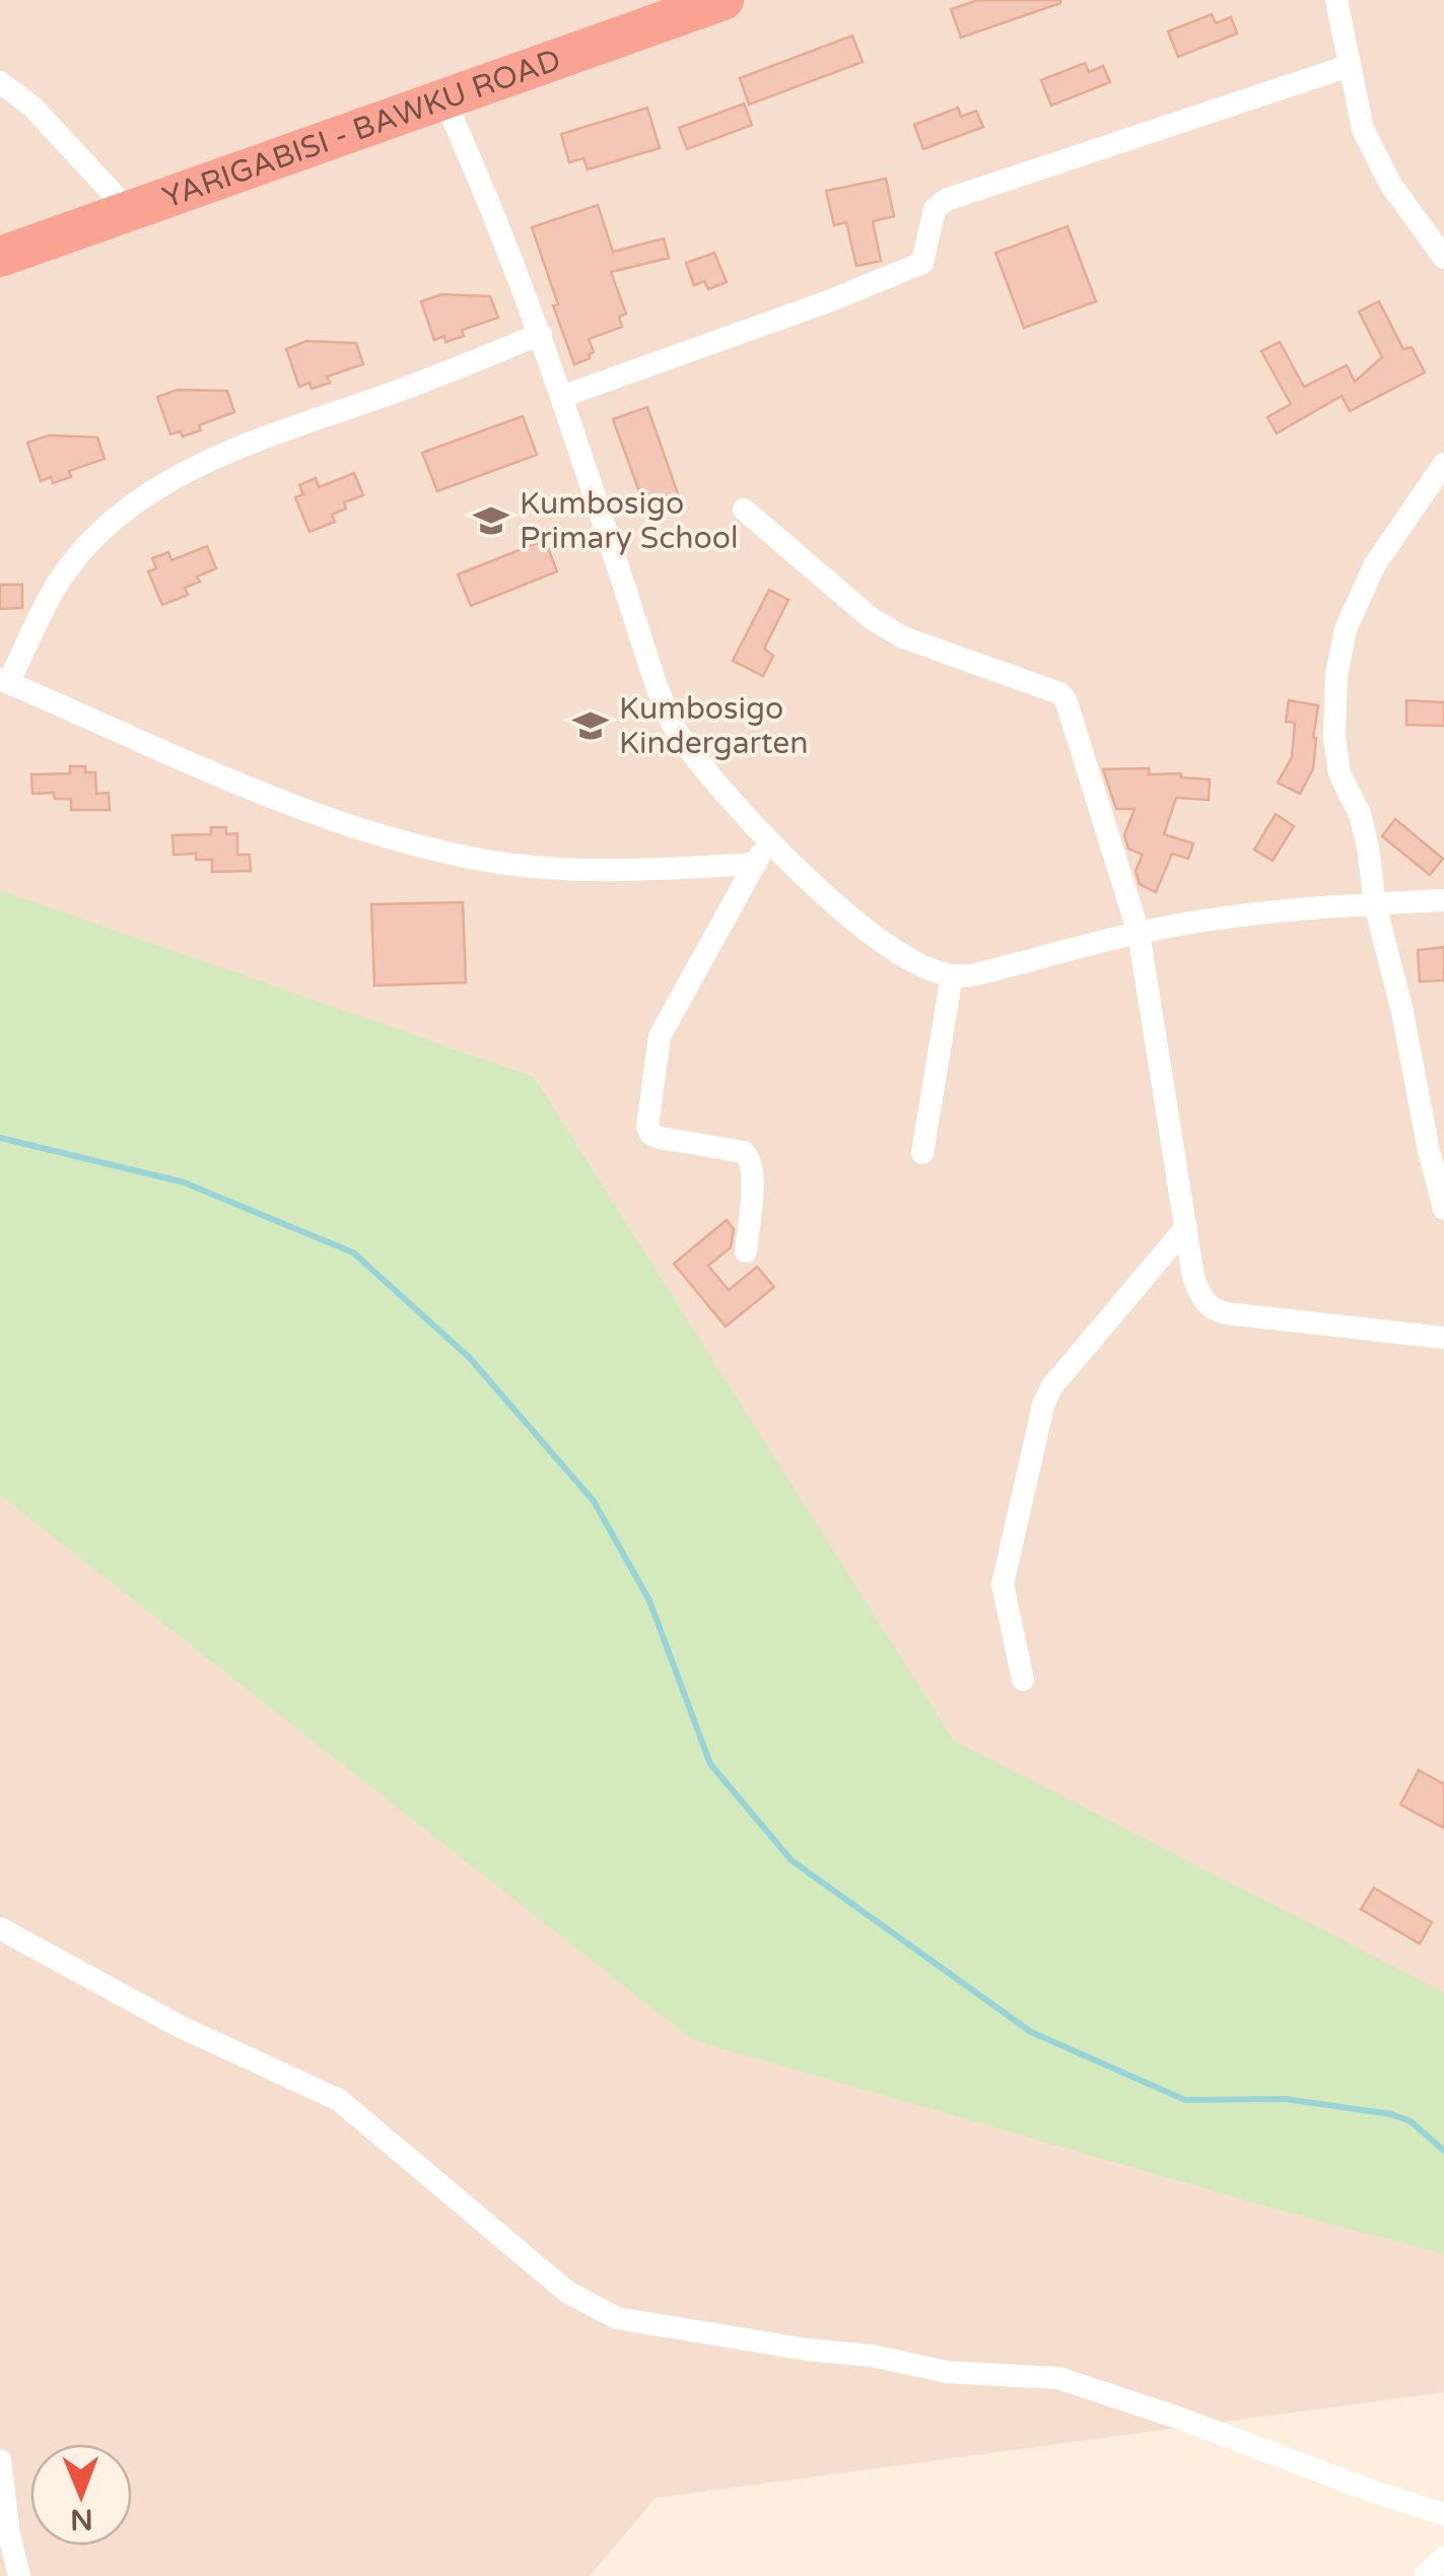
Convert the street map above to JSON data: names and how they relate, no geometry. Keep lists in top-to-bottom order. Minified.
{"streets":{"highway":["YARIGABISI - BAWKU ROAD"]},"places":{"school or university":["Kumbosigo Primary School","Kumbosigo Kindergarten"]},"north":"bottom"}
